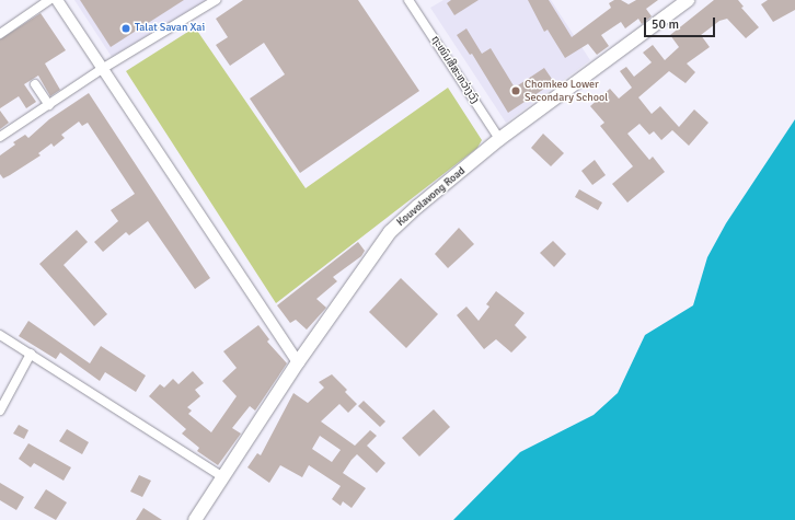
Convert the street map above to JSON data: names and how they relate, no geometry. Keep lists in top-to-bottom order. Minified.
{"streets":{"main road":["Kouvolavong Road"],"street":["ຖະໜົນສີສະຫວ່າງວົງ"]},"crossings":[["ຖະໜົນສີສະຫວ່າງວົງ","Kouvolavong Road"]],"places":["Talat Savan Xai","Chomkeo Lower Secondary School"],"scale_bar":"50 m"}
